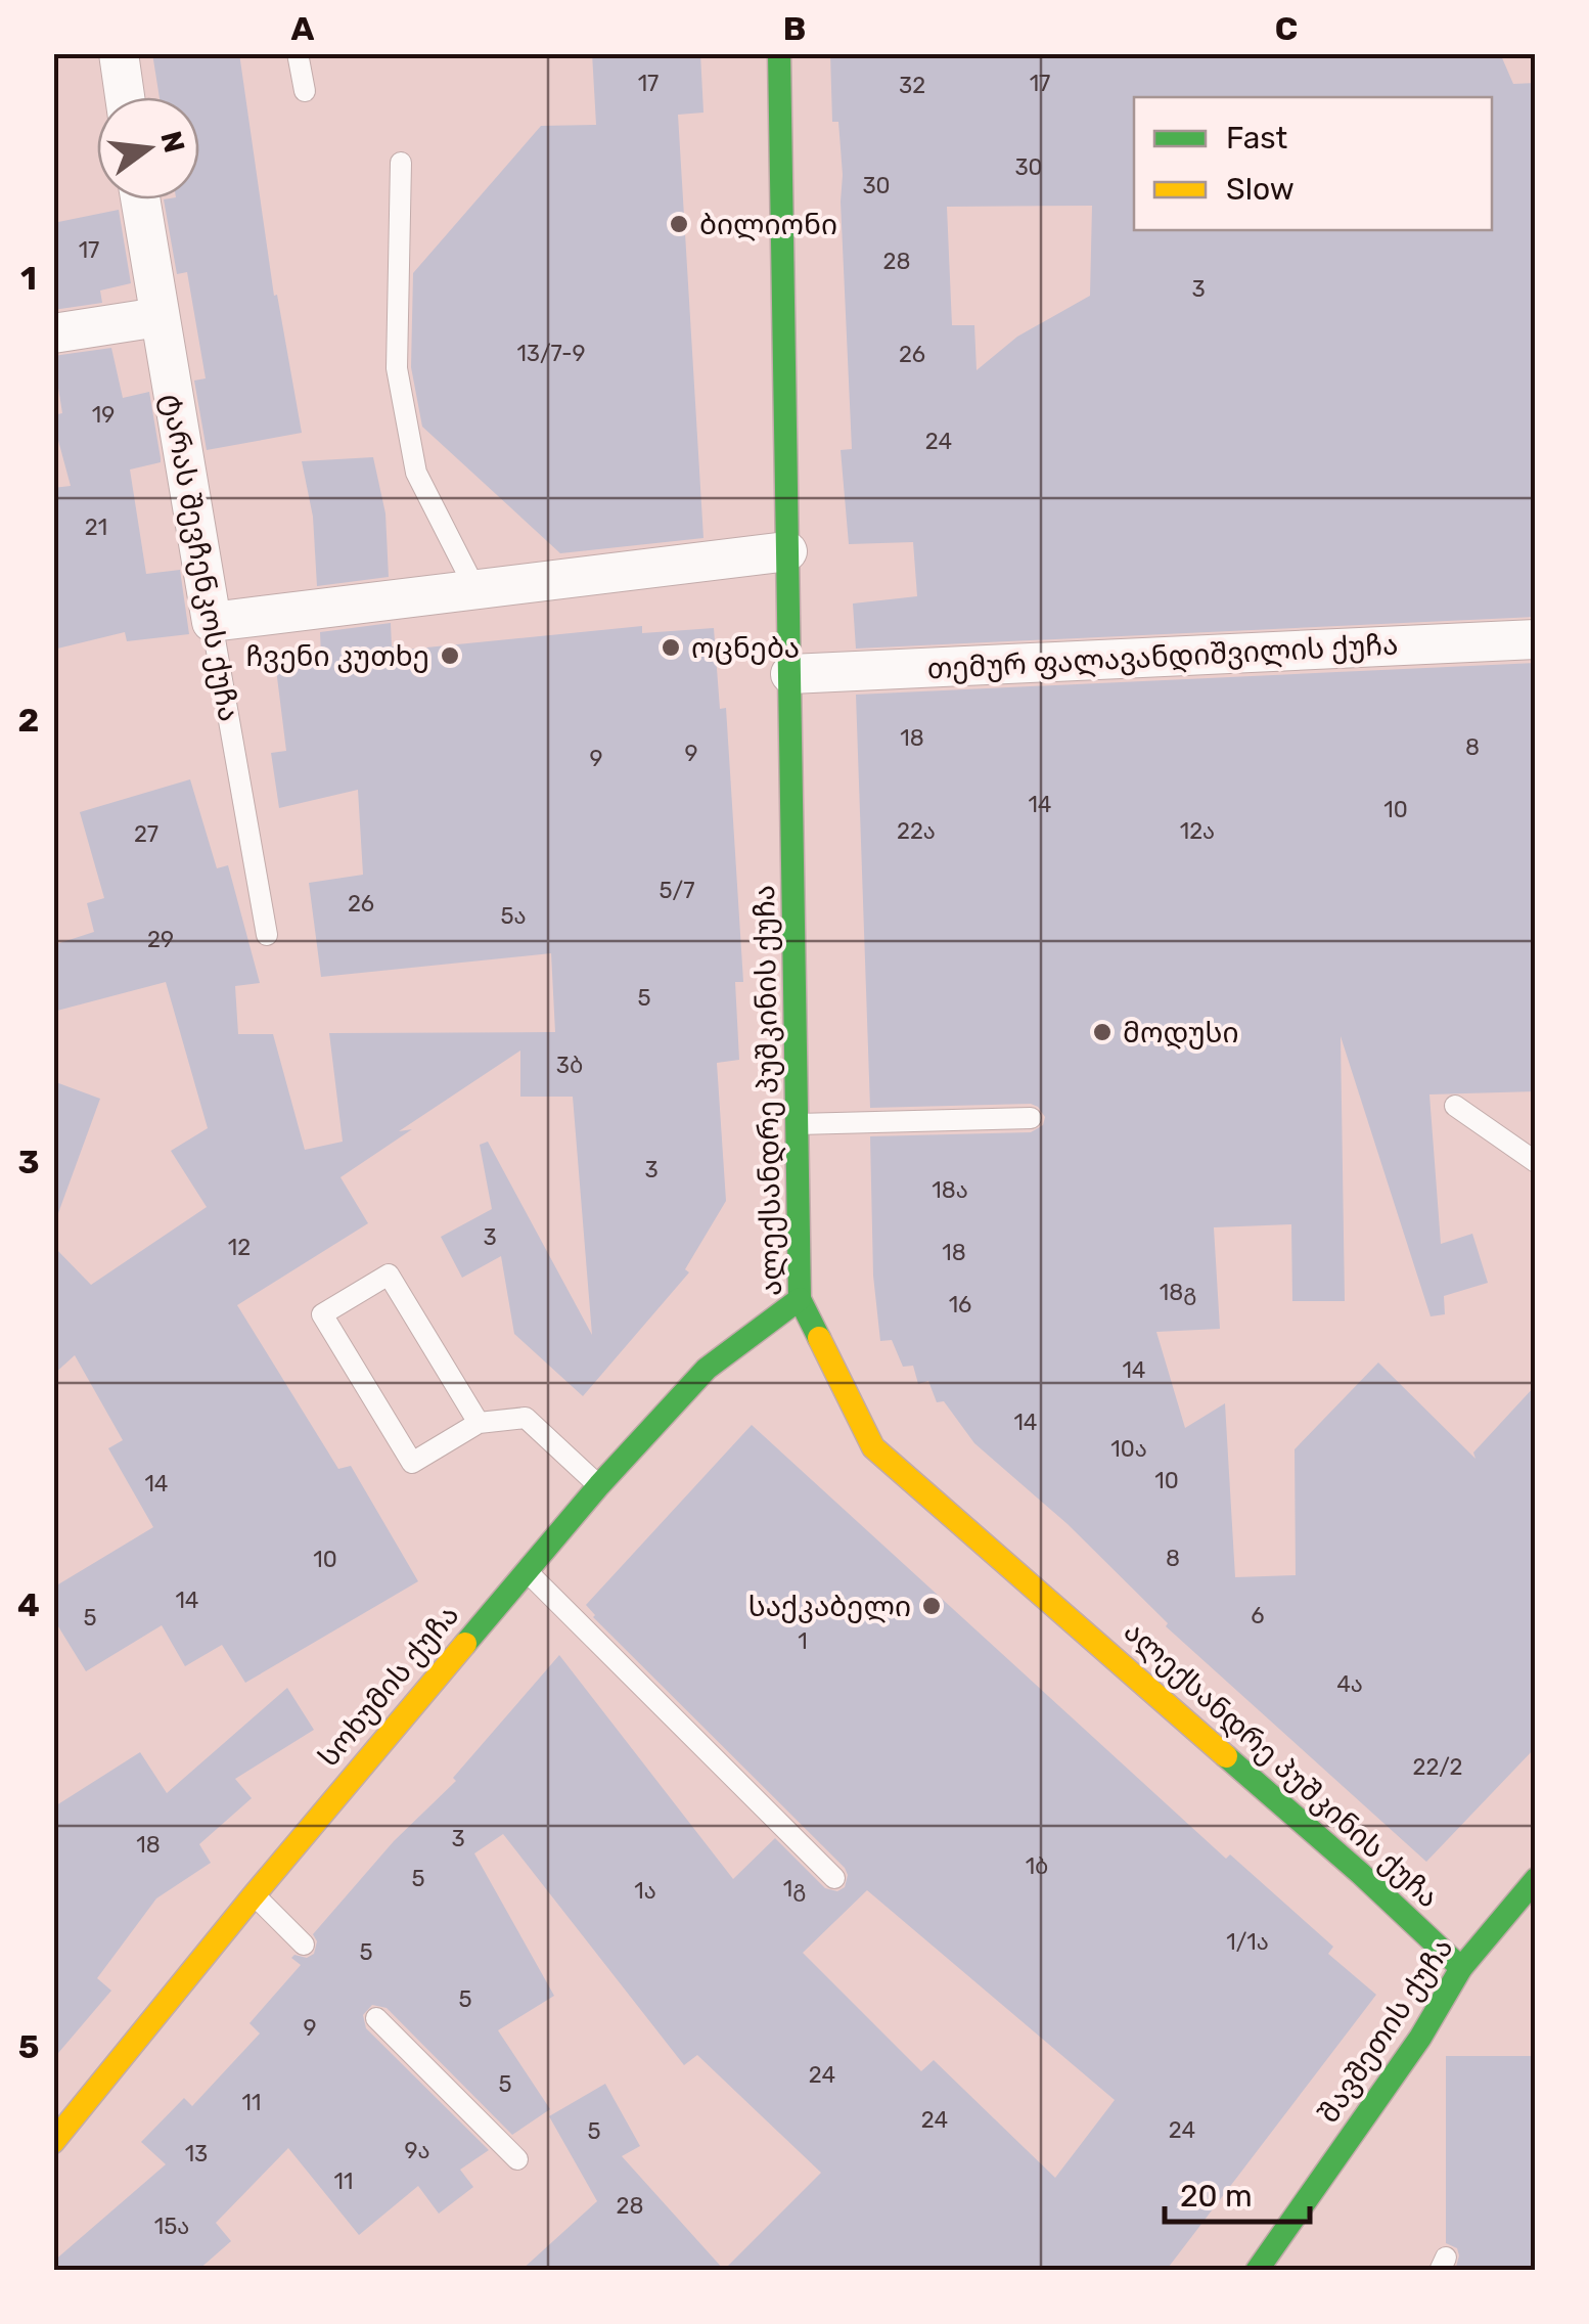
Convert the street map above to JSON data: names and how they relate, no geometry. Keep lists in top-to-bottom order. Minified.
{"streets":{"street":["ტარას შევჩენკოს ქუჩა","თემურ ფალავანდიშვილის ქუჩა","ალექსანდრე პუშკინის ქუჩა","სოხუმის ქუჩა","შავშეთის ქუჩა"]},"crossings":[["თემურ ფალავანდიშვილის ქუჩა","ალექსანდრე პუშკინის ქუჩა"],["ალექსანდრე პუშკინის ქუჩა","სოხუმის ქუჩა"],["ალექსანდრე პუშკინის ქუჩა","შავშეთის ქუჩა"]],"places":["ბილიონი","ოცნება","ჩვენი კუთხე","მოდუსი","საქკაბელი"],"house_numbers":["17","17","32","30","30","17","28","3","13/7-9","26","19","24","21","18","8","9","9","14","10","22ა","12ა","27","5/7","26","5ა","29","5","3ბ","3","18ა","3","12","18","18გ","16","14","14","10ა","10","14","8","10","14","6","5","1","4ა","22/2","3","18","1ბ","5","1გ","1ა","1/1ა","5","5","9","24","5","11","24","24","5","9ა","13","11","28","15ა"],"legend":["Fast","Slow"],"scale_bar":"20 m","north":"right","grid":{"columns":["A","B","C"],"rows":["1","2","3","4","5"]}}
